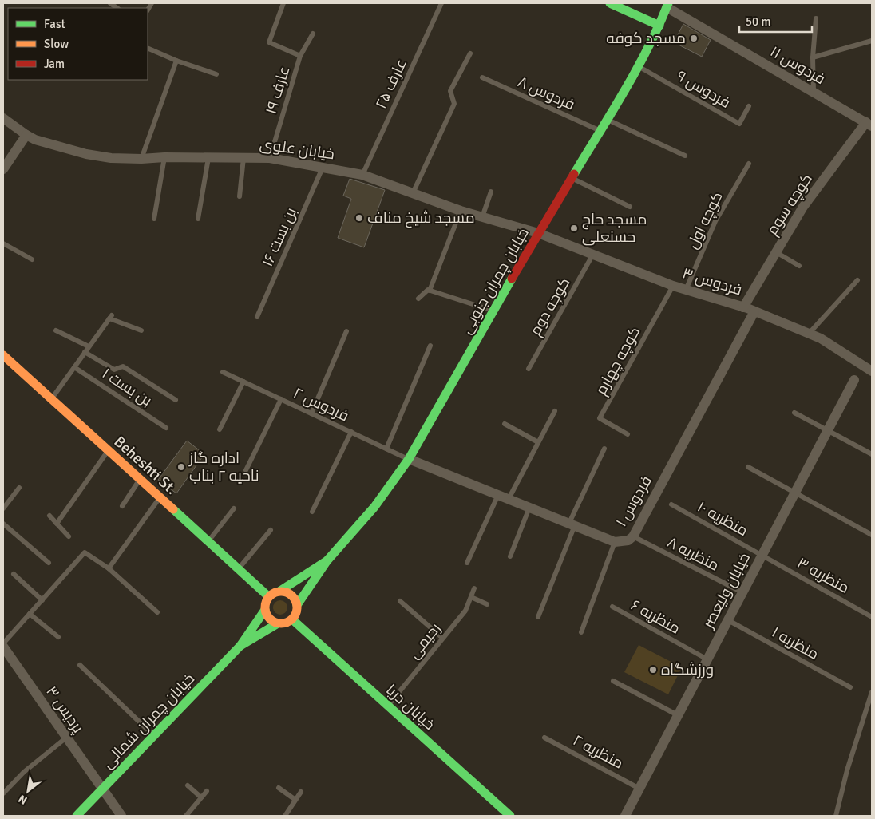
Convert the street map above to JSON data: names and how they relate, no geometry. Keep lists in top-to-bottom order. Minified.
{"streets":{"main road":["خیابان چمران جنوبی","Beheshti St.","خیابان دریا","خیابان چمران شمالی"],"street":["فردوس ۱۱","خیابان علوی","کوچه سوم","فردوس ۳","فردوس ۱","خیابان ولیعصر","پردیس ۳"],"lane":["عارف ۲۵","فردوس ۹","عارف ۱۹","فردوس ۸","کوچه اول","بن بست ۱۶","کوچه دوم","کوچه چهارم","بن بست ۱","فردوس ۲","منظریه ۱۰","منظریه ۸","منظریه ۳","منظریه ۶","رحیمی","منظریه ۱","منظریه ۲"]},"crossings":[["فردوس ۱۱","کوچه سوم"],["فردوس ۱۱","خیابان چمران جنوبی"],["عارف ۲۵","خیابان علوی"],["فردوس ۹","خیابان چمران جنوبی"],["عارف ۱۹","خیابان علوی"],["فردوس ۸","خیابان چمران جنوبی"],["خیابان علوی","بن بست ۱۶"],["خیابان علوی","خیابان چمران جنوبی"],["خیابان علوی","فردوس ۳"],["کوچه سوم","فردوس ۳"],["کوچه اول","فردوس ۳"],["خیابان چمران جنوبی","فردوس ۳"],["خیابان چمران جنوبی","فردوس ۲"],["خیابان چمران جنوبی","Beheshti St."],["خیابان چمران جنوبی","فردوس ۱"],["خیابان چمران جنوبی","خیابان دریا"],["خیابان چمران جنوبی","خیابان چمران شمالی"],["فردوس ۳","کوچه دوم"],["فردوس ۳","کوچه چهارم"],["فردوس ۳","فردوس ۱"],["فردوس ۲","فردوس ۱"],["Beheshti St.","خیابان دریا"],["Beheshti St.","خیابان چمران شمالی"],["فردوس ۱","منظریه ۸"],["منظریه ۱۰","منظریه ۳"],["منظریه ۱۰","خیابان ولیعصر"],["منظریه ۸","خیابان ولیعصر"],["منظریه ۳","خیابان ولیعصر"],["خیابان ولیعصر","منظریه ۶"],["خیابان ولیعصر","منظریه ۱"],["خیابان ولیعصر","منظریه ۲"],["رحیمی","خیابان دریا"],["خیابان دریا","خیابان چمران شمالی"],["پردیس ۳","خیابان چمران شمالی"]],"places":["مسجد کوفه","مسجد شیخ مناف","مسجد حاج حسنعلی","اداره گاز ناحیه ۲ بناب","ورزشگاه"],"legend":["Fast","Slow","Jam"],"scale_bar":"50 m","north":"bottom left"}
